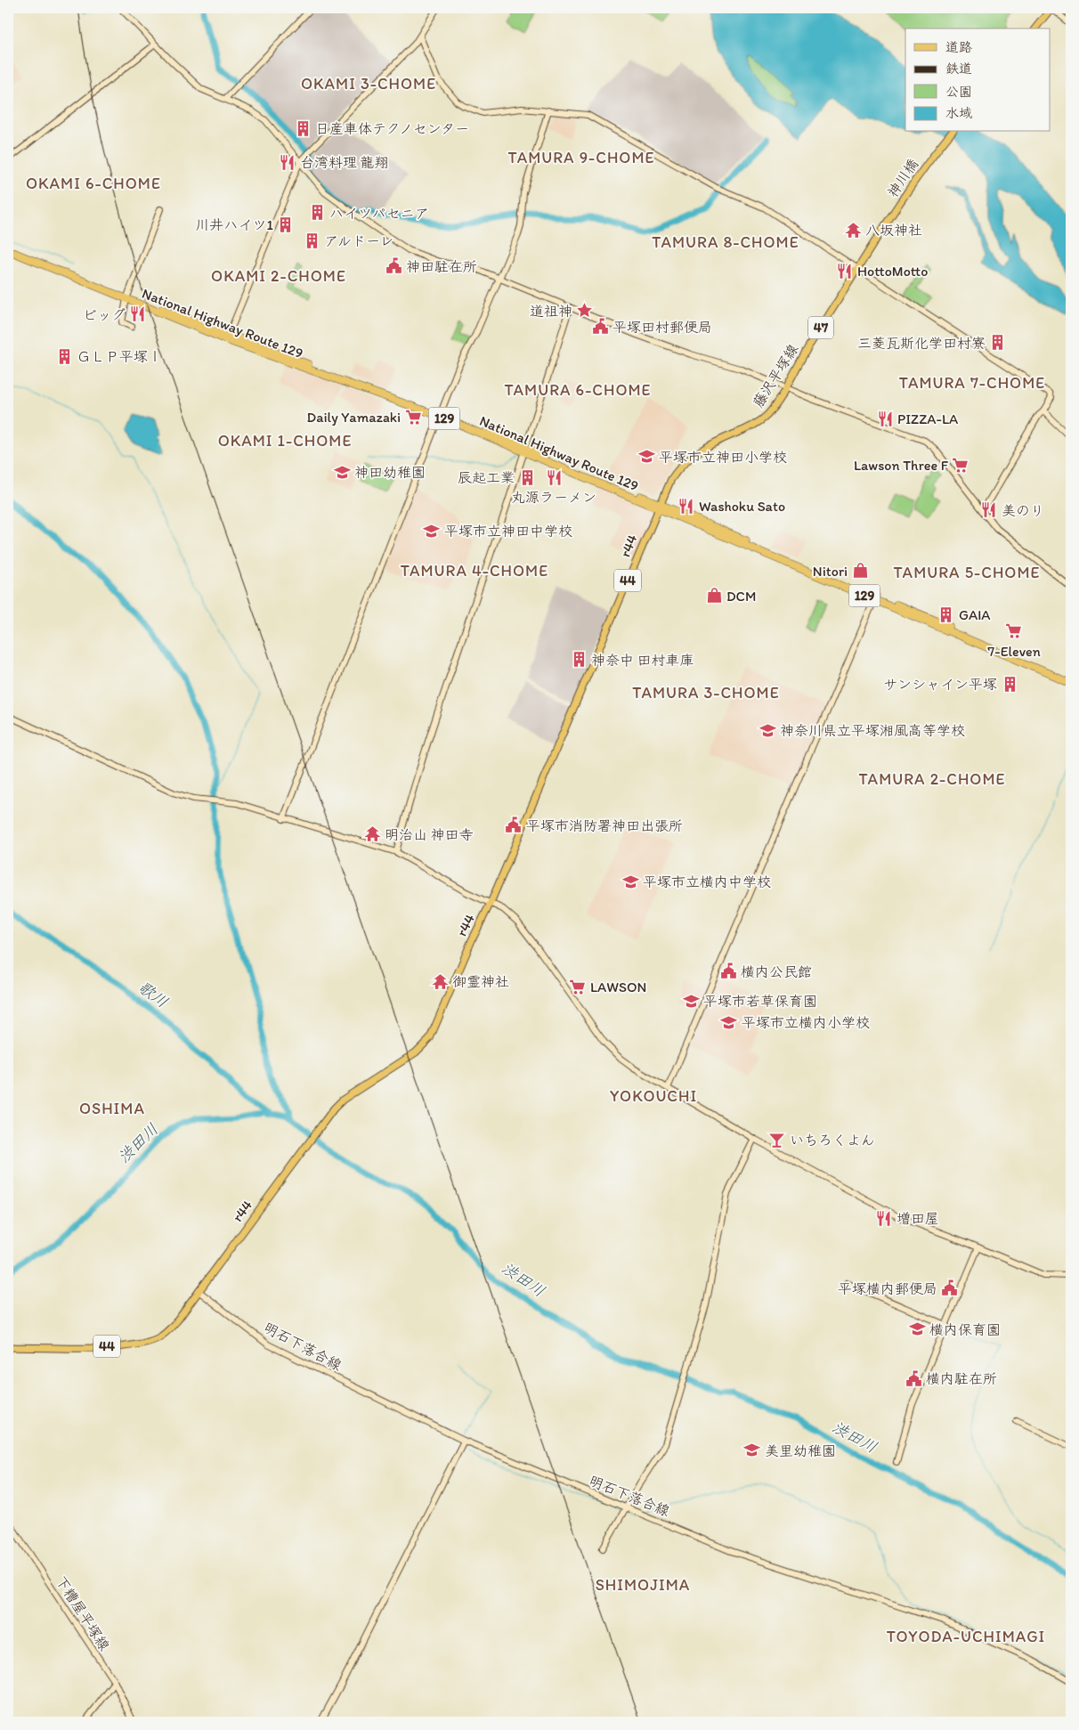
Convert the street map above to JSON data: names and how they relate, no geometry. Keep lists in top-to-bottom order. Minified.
{"streets":{"highway":["National Highway Route 129","129"],"main road":["神川橋","47","藤沢平塚線","r44","44"],"street":["明石下落合線","下糟屋平塚線"]},"crossings":[["神川橋","藤沢平塚線"],["National Highway Route 129","藤沢平塚線"],["National Highway Route 129","r44"],["藤沢平塚線","r44"],["r44","44"],["r44","明石下落合線"],["44","明石下落合線"]],"districts":["OKAMI 3-CHOME","TAMURA 9-CHOME","OKAMI 6-CHOME","TAMURA 8-CHOME","OKAMI 2-CHOME","TAMURA 7-CHOME","TAMURA 6-CHOME","OKAMI 1-CHOME","TAMURA 4-CHOME","TAMURA 5-CHOME","TAMURA 3-CHOME","TAMURA 2-CHOME","YOKOUCHI","OSHIMA","SHIMOJIMA","TOYODA-UCHIMAGI"],"water":["歌川","渋田川"],"places":{"building":["日産車体テクノセンター","ハイツパセニア","川井ハイツ1","アルドーレ","三菱瓦斯化学田村寮","ＧＬＰ平塚Ⅰ","辰起工業","GAIA","神奈中 田村車庫","サンシャイン平塚"],"restaurant":["台湾料理 龍翔","HottoMotto","ビッグ","PIZZA-LA","丸源ラーメン","Washoku Sato","美のり","増田屋"],"temple":["八坂神社","明治山 神田寺","御霊神社"],"public building":["神田駐在所","平塚田村郵便局","平塚市消防署神田出張所","横内公民館","平塚横内郵便局","横内駐在所"],"place":["道祖神"],"supermarket":["Daily Yamazaki","Lawson Three F","7-Eleven","LAWSON"],"school or university":["平塚市立神田小学校","神田幼稚園","平塚市立神田中学校","神奈川県立平塚湘風高等学校","平塚市立横内中学校","平塚市若草保育園","平塚市立横内小学校","横内保育園","美里幼稚園"],"shop":["Nitori","DCM"],"bar":["いちろくよん"]},"legend":["道路","鉄道","公園","水域"]}
